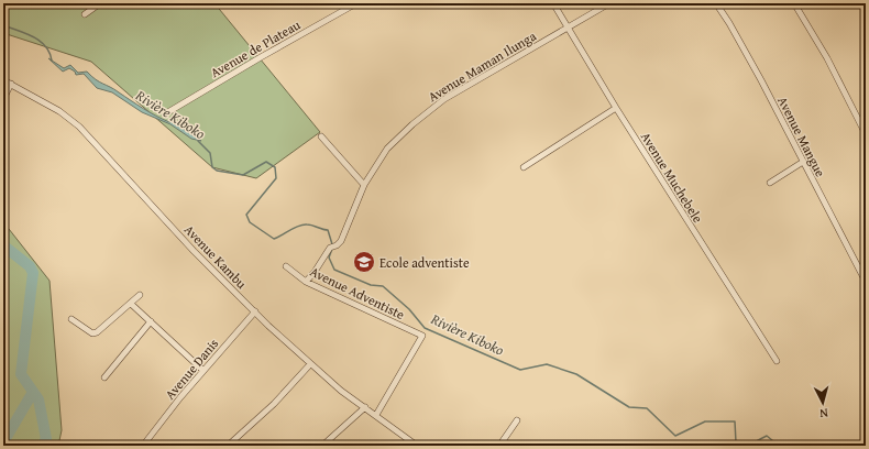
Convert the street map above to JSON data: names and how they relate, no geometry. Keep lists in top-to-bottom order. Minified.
{"streets":{"street":["Avenue de Plateau","Avenue Maman Ilunga","Avenue Mangue","Avenue Muchebele","Avenue Kambu","Avenue Adventiste","Avenue Danis"]},"crossings":[["Avenue Maman Ilunga","Avenue Muchebele"],["Avenue Maman Ilunga","Avenue Adventiste"],["Avenue Kambu","Avenue Adventiste"],["Avenue Kambu","Avenue Danis"]],"water":["Rivière Kiboko"],"places":{"school or university":["Ecole adventiste"]},"north":"bottom"}
